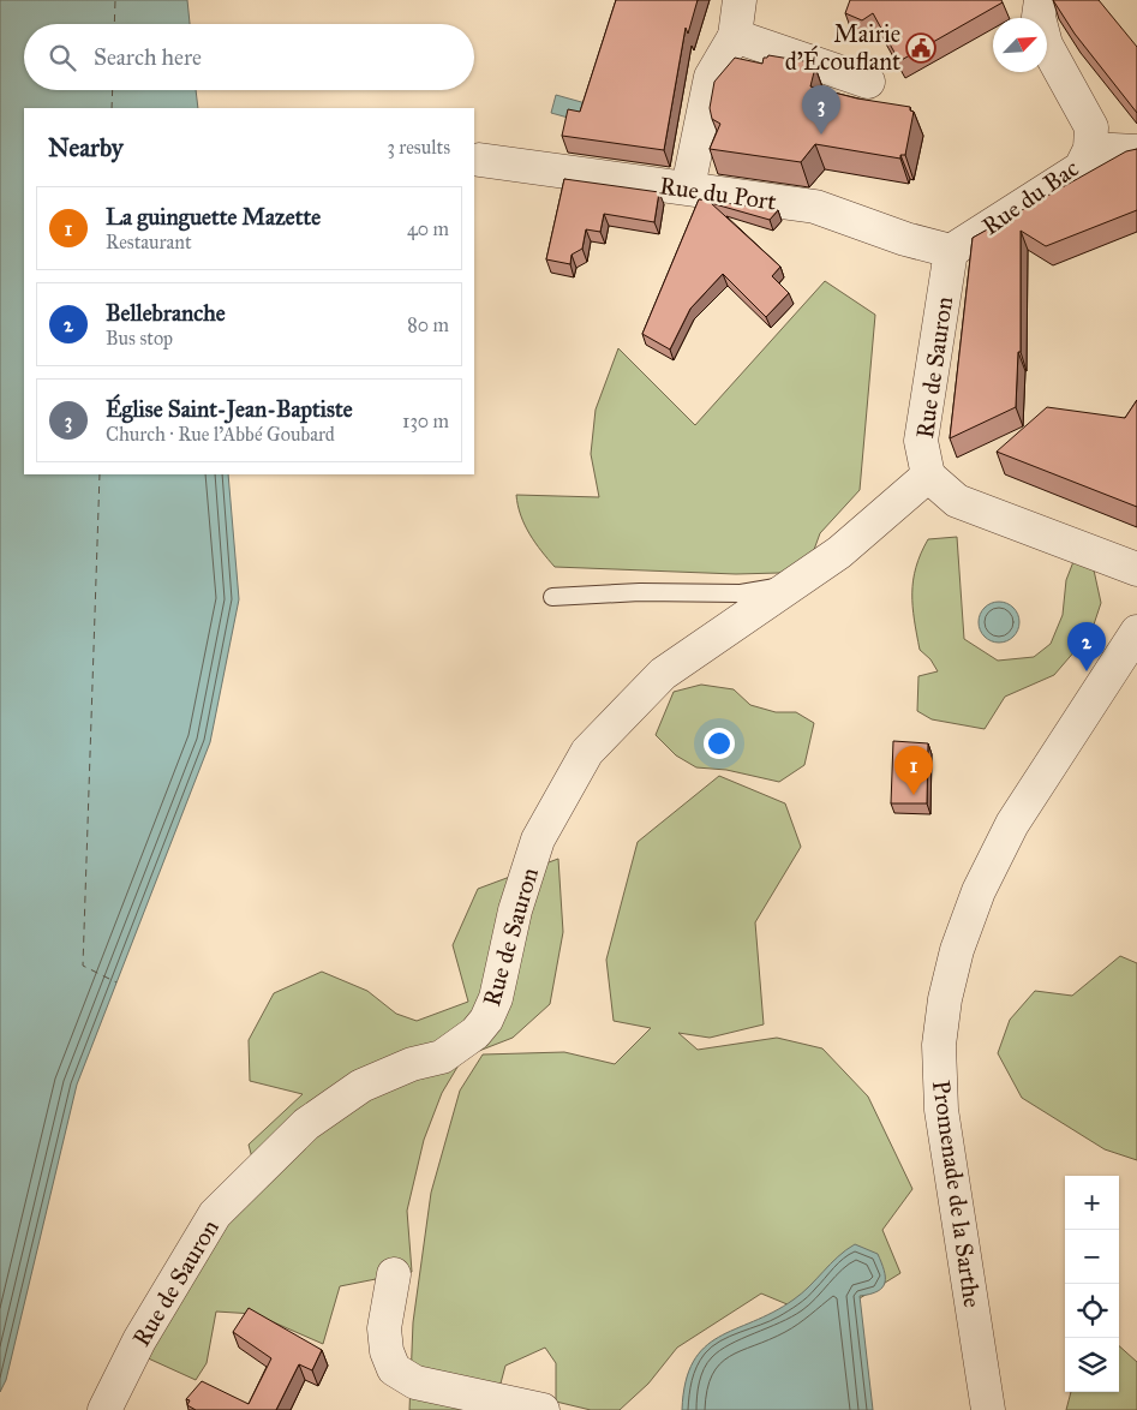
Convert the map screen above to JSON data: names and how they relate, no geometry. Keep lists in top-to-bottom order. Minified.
{"streets":{"street":["Rue du Port","Rue du Bac","Rue de Sauron","Promenade de la Sarthe"]},"crossings":[["Rue du Port","Rue du Bac"],["Rue du Port","Rue de Sauron"],["Rue du Bac","Rue de Sauron"]],"places":{"public building":["Mairie d'Écouflant"]},"north":"top right","page":{"search":"Search here","pins":["3","2","1"],"heading":["Nearby","3 results"],"list":[{"mark":"1","name":"La guinguette Mazette","note":"Restaurant","value":"40 m"},{"mark":"2","name":"Bellebranche","note":"Bus stop","value":"80 m"},{"mark":"3","name":"Église Saint-Jean-Baptiste","note":"Church · Rue l'Abbé Goubard","value":"130 m"}],"map_buttons":["+","−"]}}
